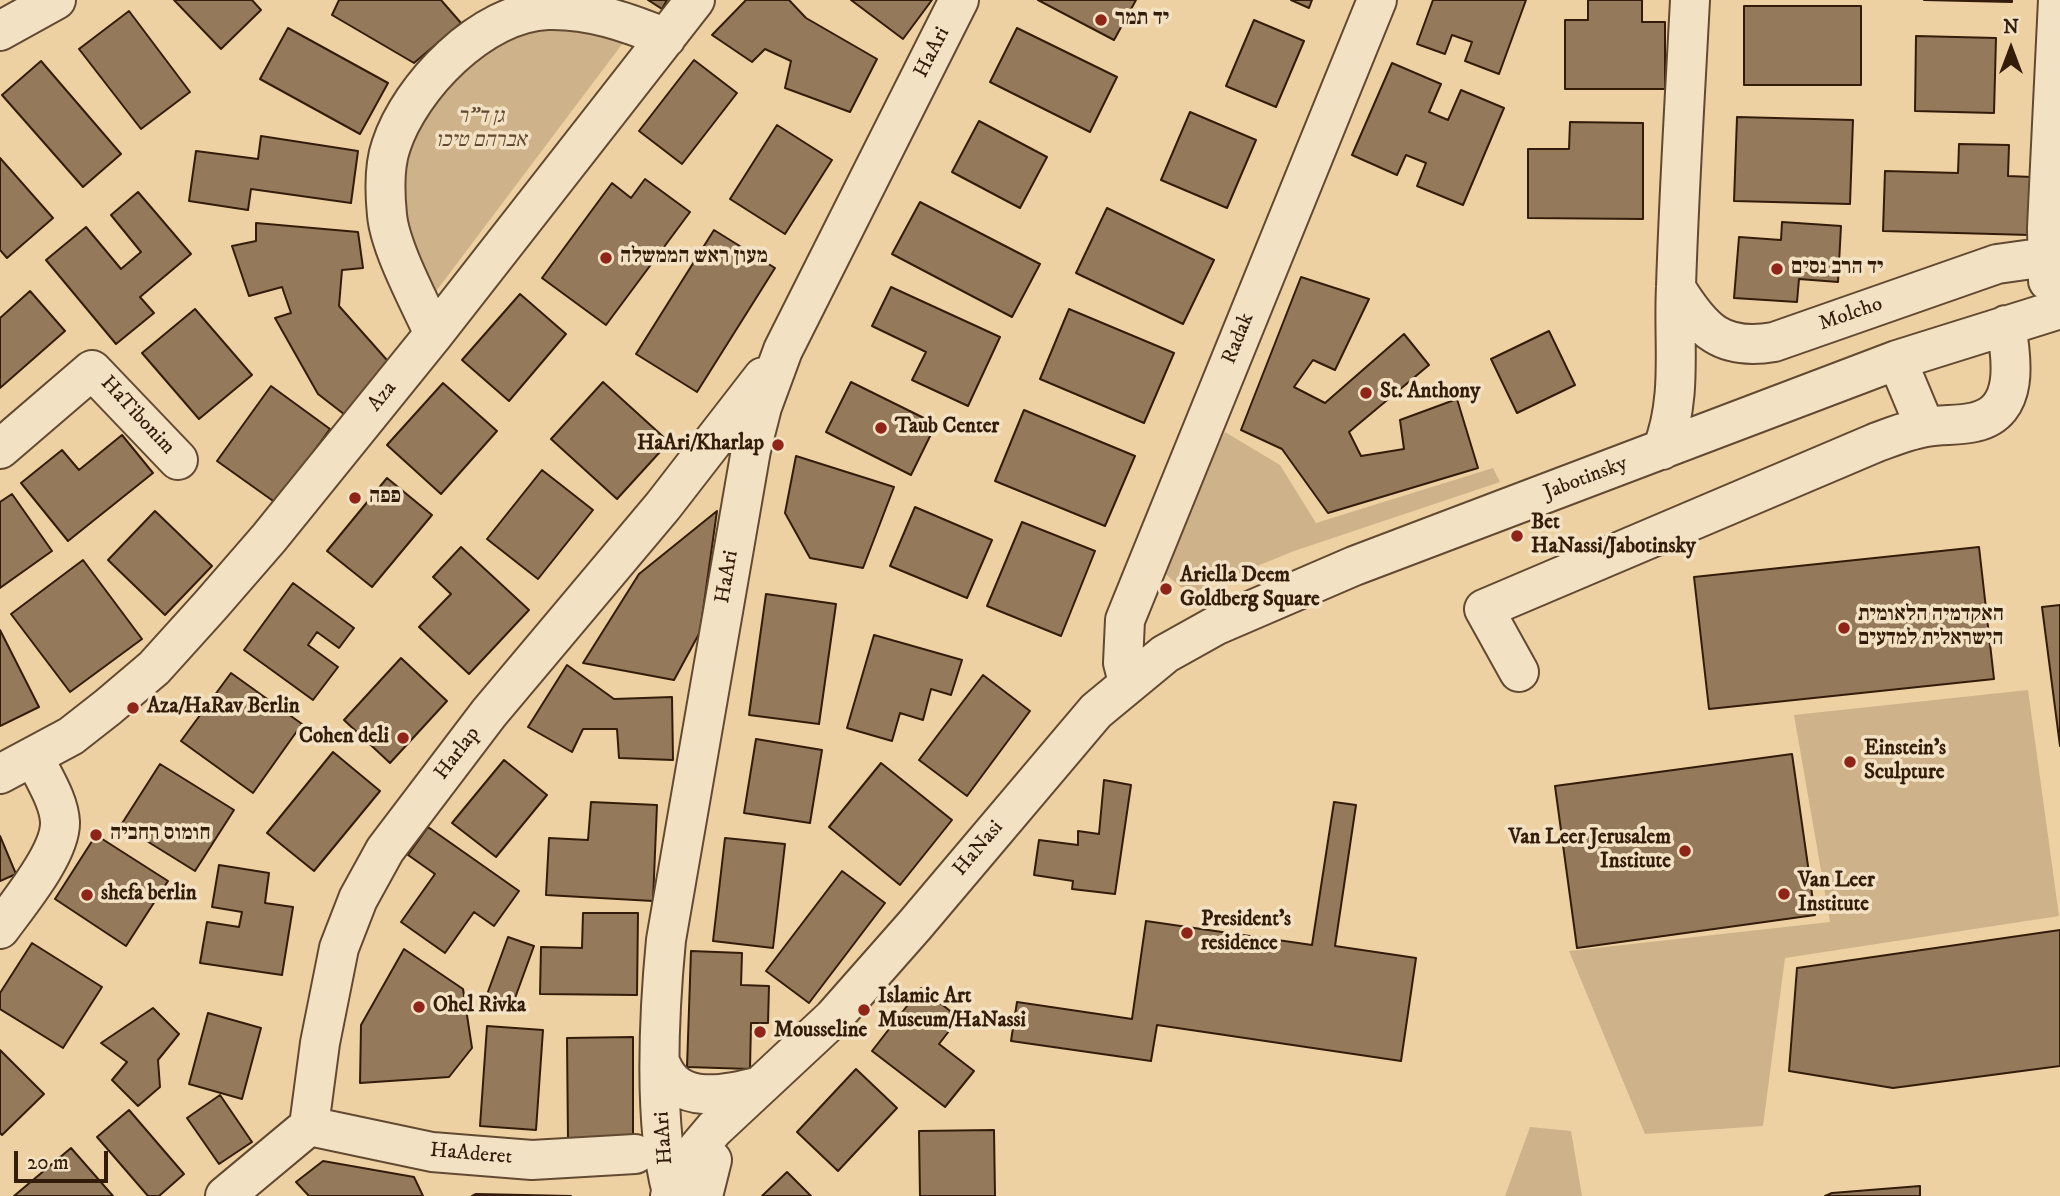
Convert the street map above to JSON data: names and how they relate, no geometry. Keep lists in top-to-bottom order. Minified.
{"streets":{"street":["HaAri","Molcho","Radak","Aza","HaTibonim","Jabotinsky","Harlap","HaNasi","HaAderet"]},"crossings":[["HaAri","Harlap"],["HaAri","HaNasi"],["Radak","Jabotinsky"],["Radak","HaNasi"],["Jabotinsky","HaNasi"],["Harlap","HaAderet"]],"parks":["גן ד\"ר אברהם טיכו"],"places":["יד תמר","מעון ראש הממשלה","יד הרב נסים","St. Anthony","Taub Center","HaAri/Kharlap","פפה","Bet HaNassi/Jabotinsky","Ariella Deem Goldberg Square","האקדמיה הלאומית הישראלית למדעים","Aza/HaRav Berlin","Cohen deli","Einstein's Sculpture","חומוס רחביה","Van Leer Jerusalem Institute","Van Leer Institute","shefa berlin","President's residence","Ohel Rivka","Islamic Art Museum/HaNassi","Mousseline"],"scale_bar":"20 m","north":"top"}
